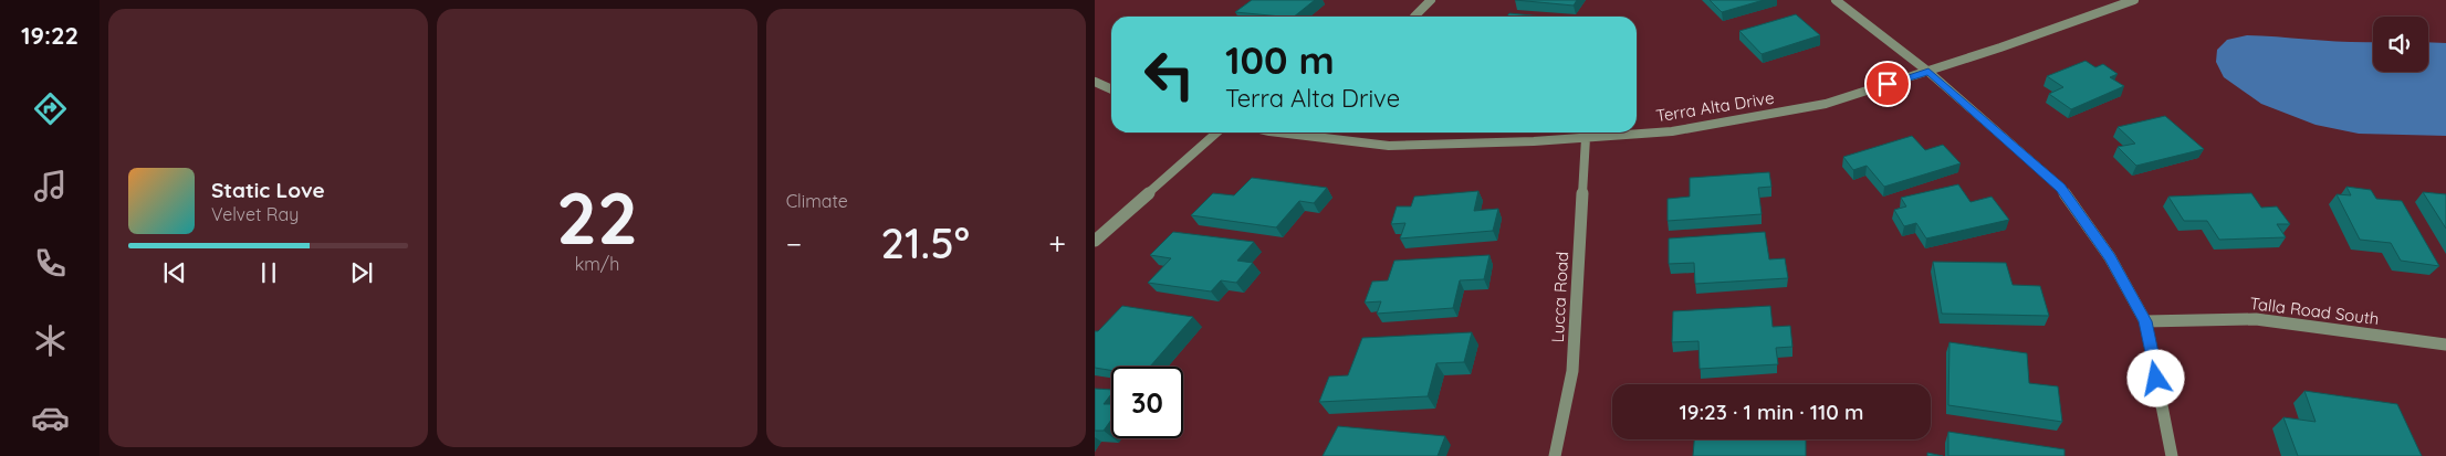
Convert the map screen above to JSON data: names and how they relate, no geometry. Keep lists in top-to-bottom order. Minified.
{"streets":{"street":["Terra Alta Drive","Lucca Road","Talla Road South"]},"crossings":[["Terra Alta Drive","Lucca Road"]],"page":{"tabs":"19:22","tile":[["22","km/h"],"Climate"],"turn":["100 m","Terra Alta Drive"],"song":["Static Love","Velvet Ray"],"heat":["−","21.5°","+"],"limit":"30","trip":"19:23 · 1 min · 110 m"}}
